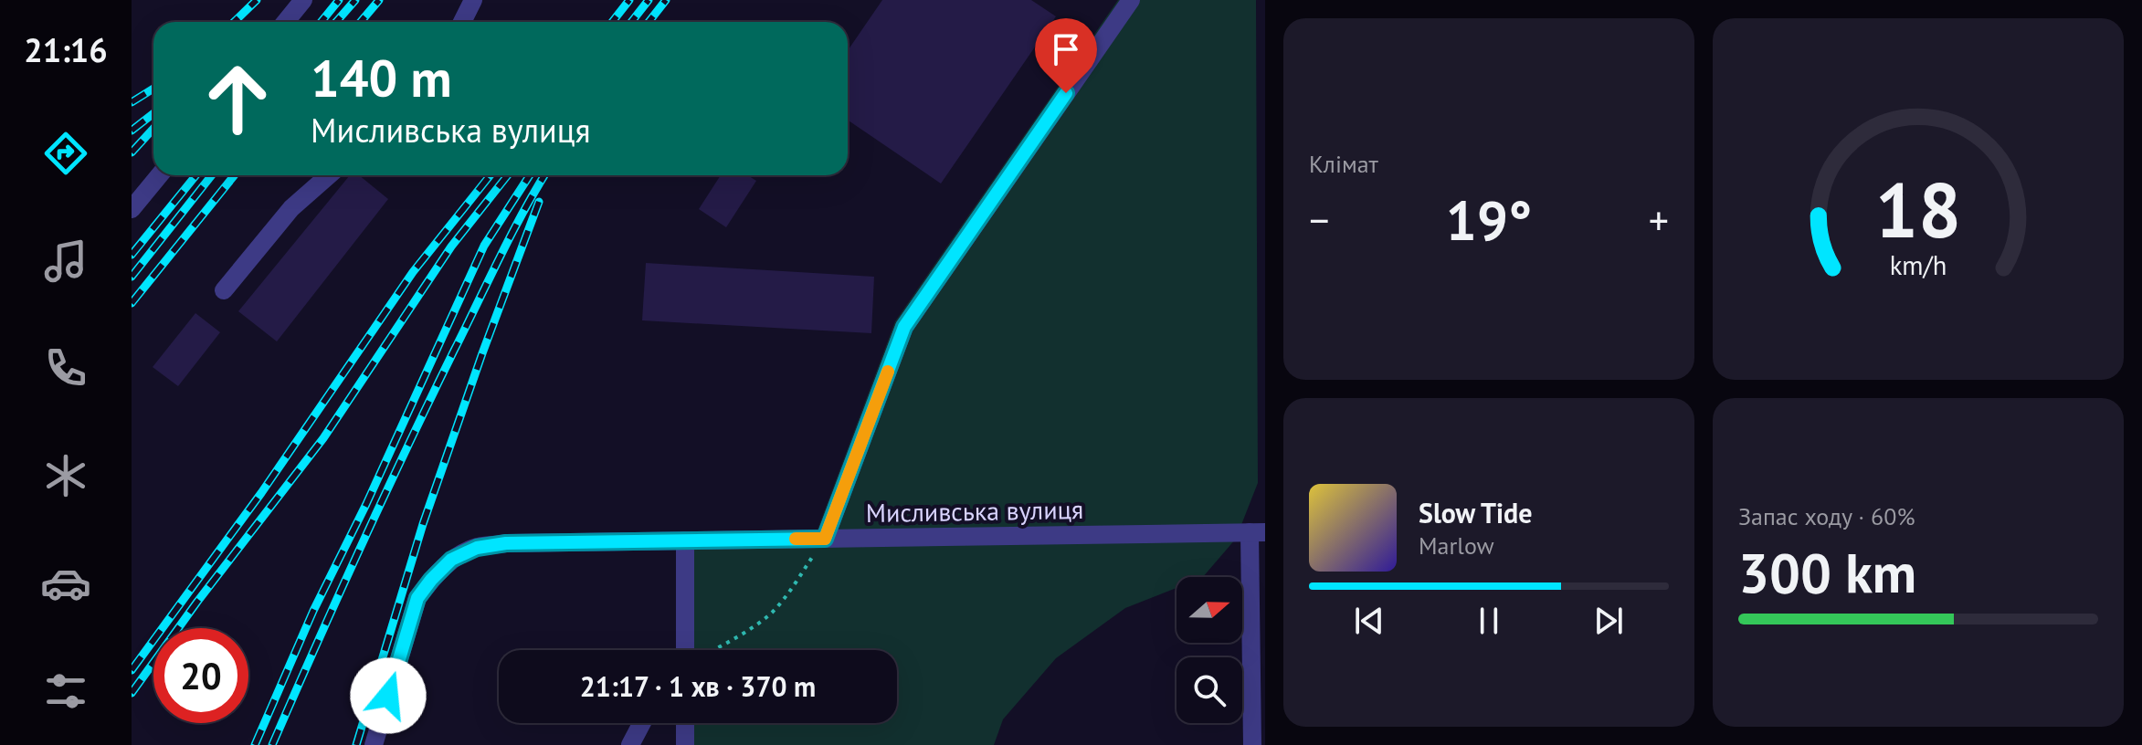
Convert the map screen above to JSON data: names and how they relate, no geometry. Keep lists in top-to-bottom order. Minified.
{"streets":{"street":["Мисливська вулиця"]},"north":"right","page":{"tabs":"21:16","tile":["Клімат",["Запас ходу · 60%","300 km"]],"turn":["140 m","Мисливська вулиця"],"heat":["−","19°","+"],"song":["Slow Tide","Marlow"],"limit":"20","trip":"21:17 · 1 хв · 370 m","gauge":["18","km/h"]}}
